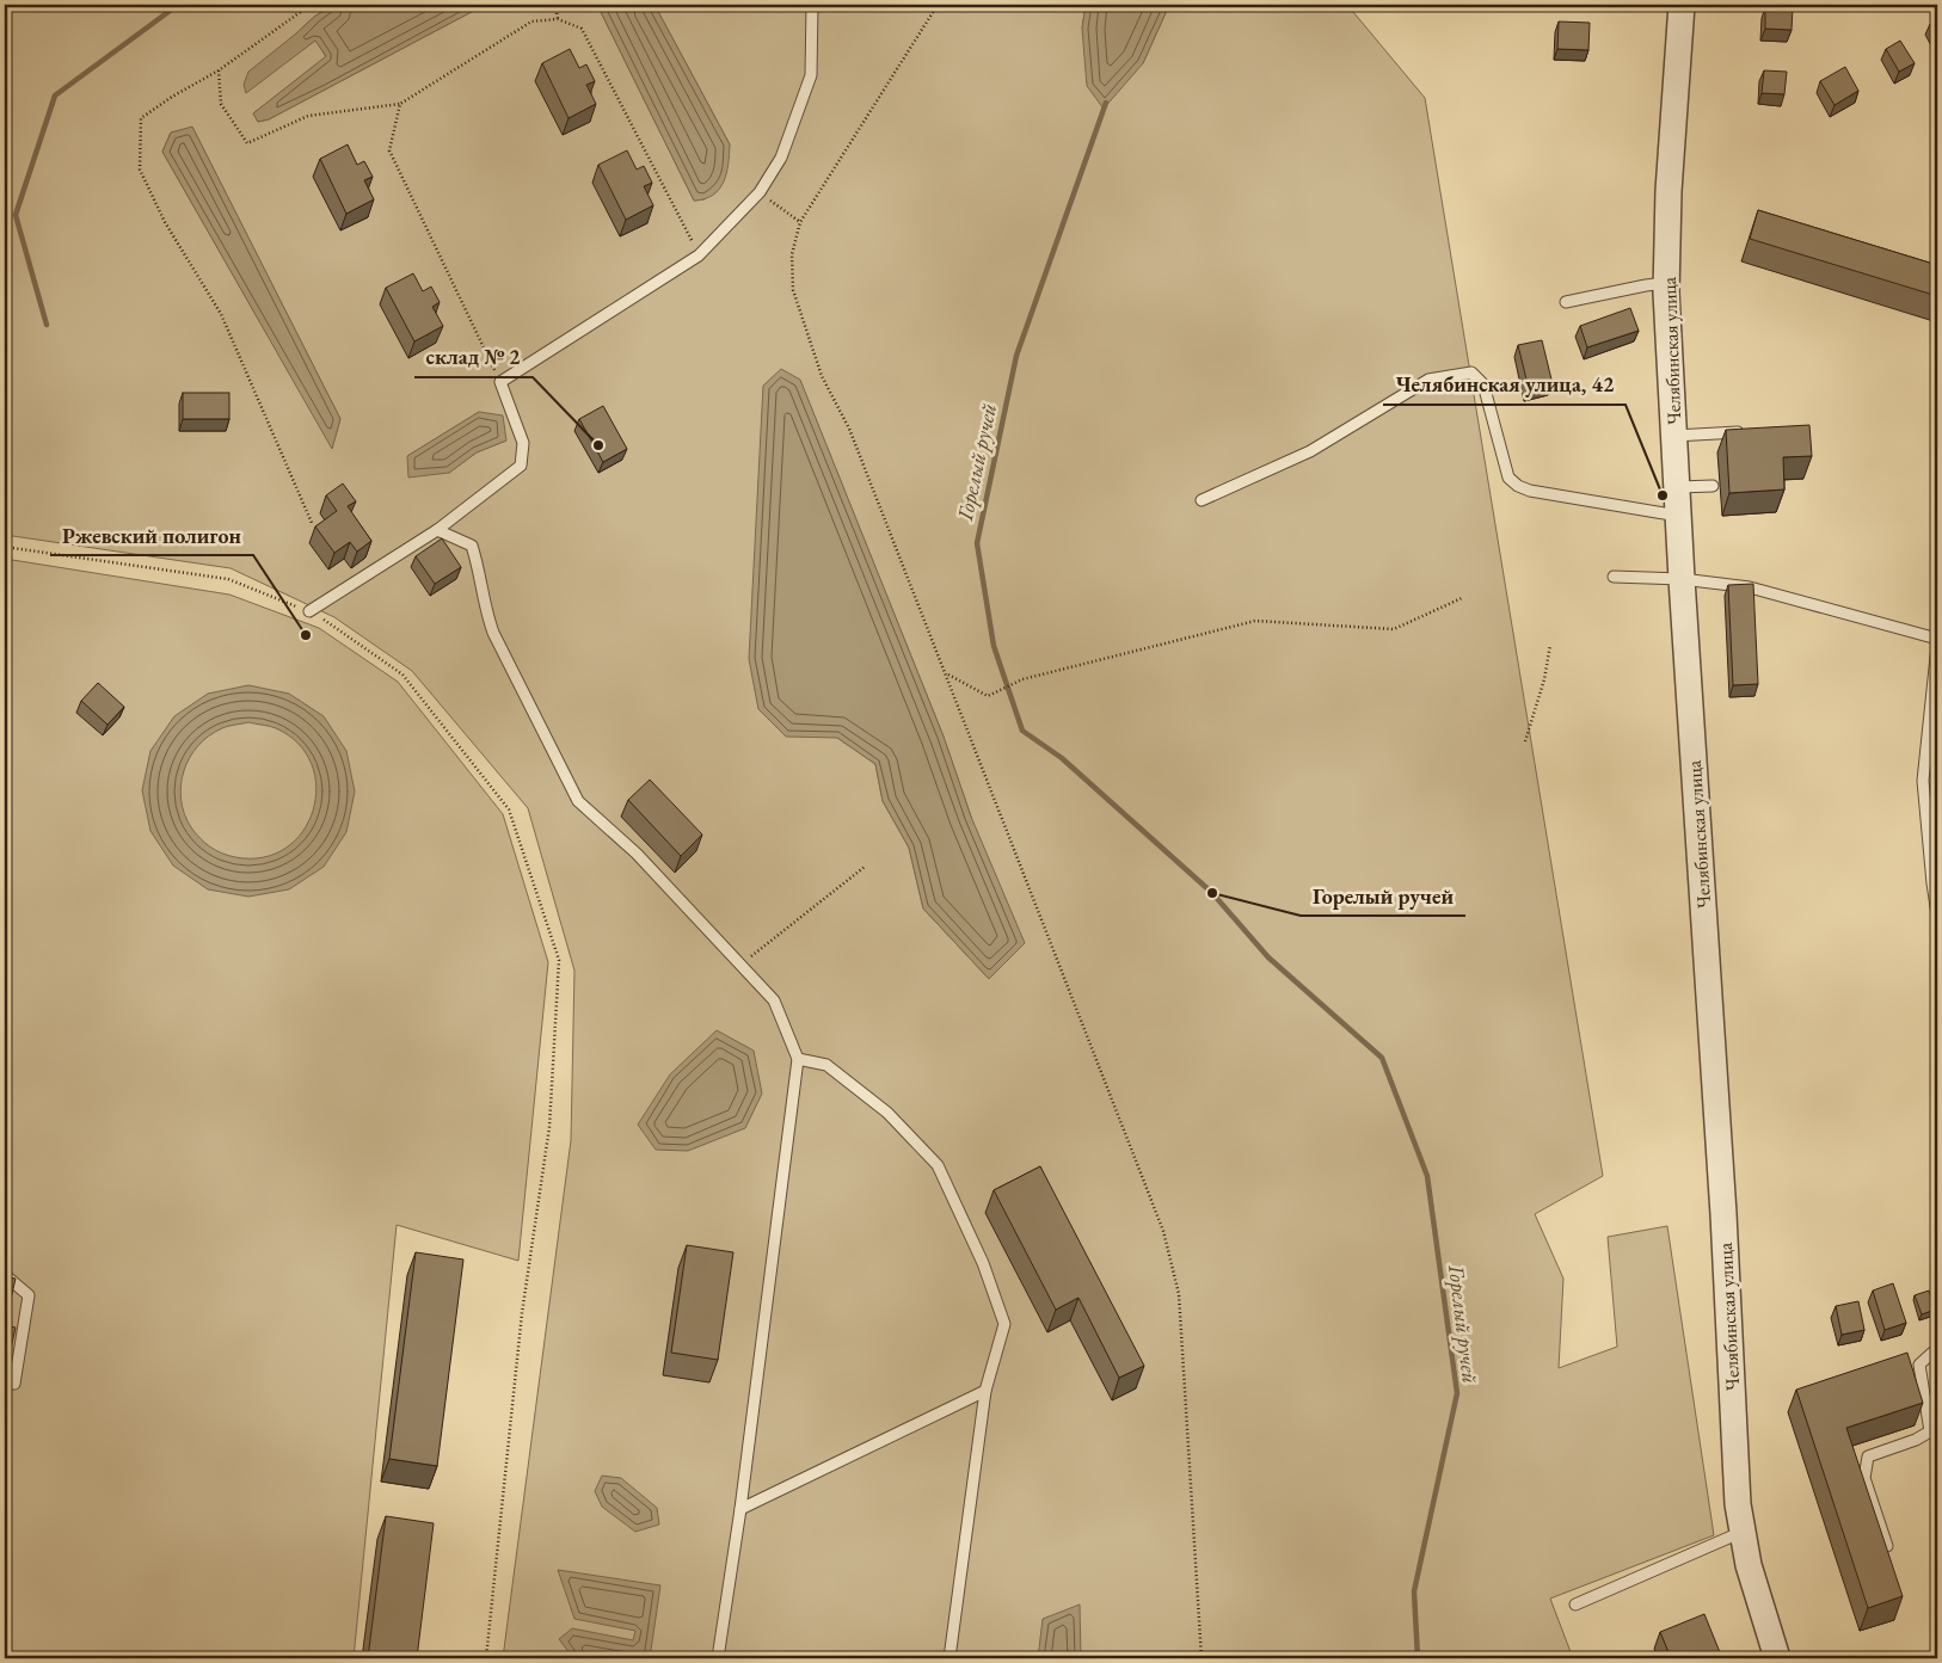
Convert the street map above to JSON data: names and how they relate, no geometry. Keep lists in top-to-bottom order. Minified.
{"streets":{"street":["Челябинская улица"]},"water":["Горелый ручей"],"places":["склад № 2","Челябинская улица, 42","Ржевский полигон","Горелый ручей"]}
